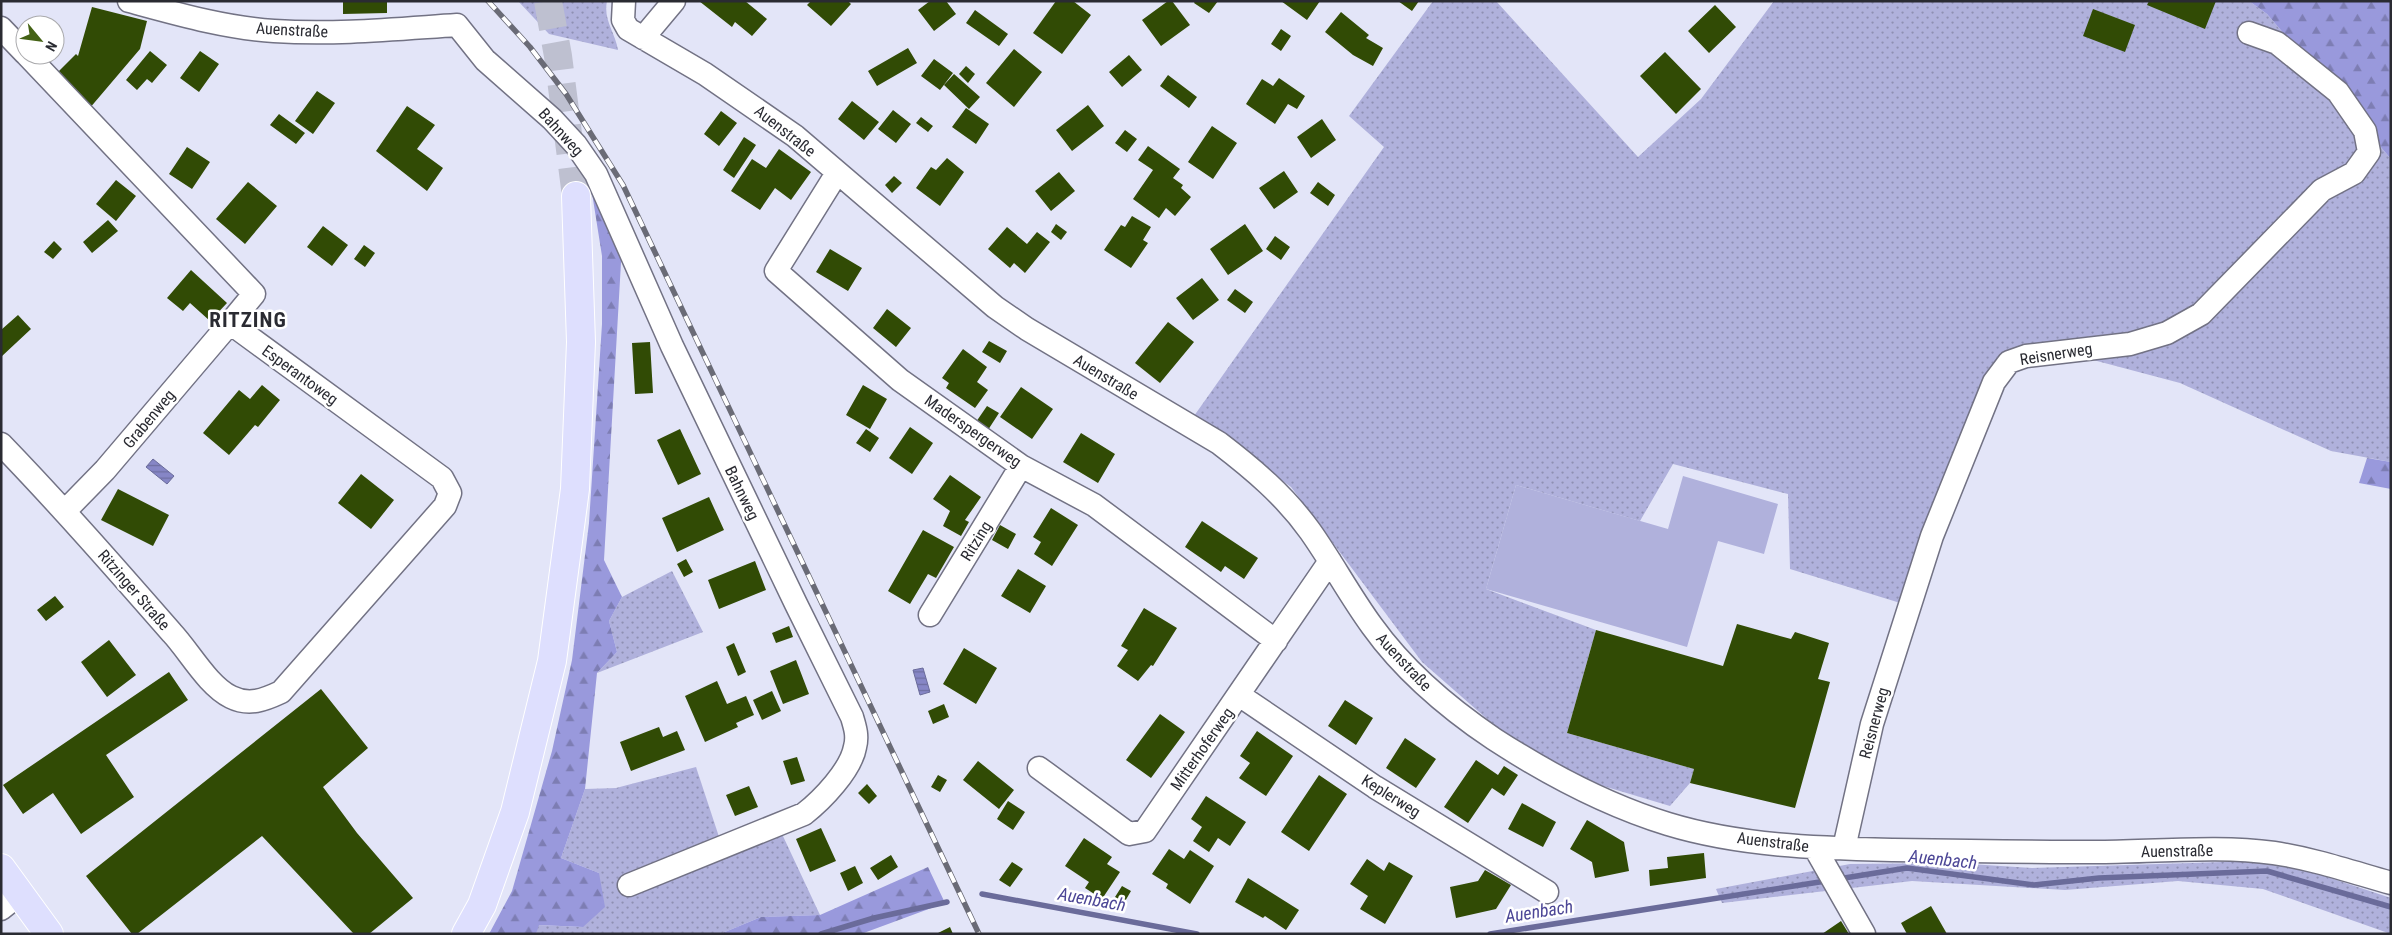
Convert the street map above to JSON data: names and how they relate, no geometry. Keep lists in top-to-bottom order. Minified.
{"streets":{"street":["Auenstraße","Bahnweg","Reisnerweg","Esperantoweg","Grabenweg","Maderspergerweg","Ritzing","Ritzinger Straße","Mitterhoferweg","Keplerweg"]},"crossings":[["Auenstraße","Bahnweg"],["Auenstraße","Reisnerweg"],["Auenstraße","Maderspergerweg"],["Auenstraße","Mitterhoferweg"],["Esperantoweg","Grabenweg"],["Esperantoweg","Ritzinger Straße"],["Grabenweg","Ritzinger Straße"],["Maderspergerweg","Ritzing"],["Maderspergerweg","Mitterhoferweg"],["Mitterhoferweg","Keplerweg"]],"districts":["RITZING"],"water":["Auenbach"],"north":"bottom right"}
